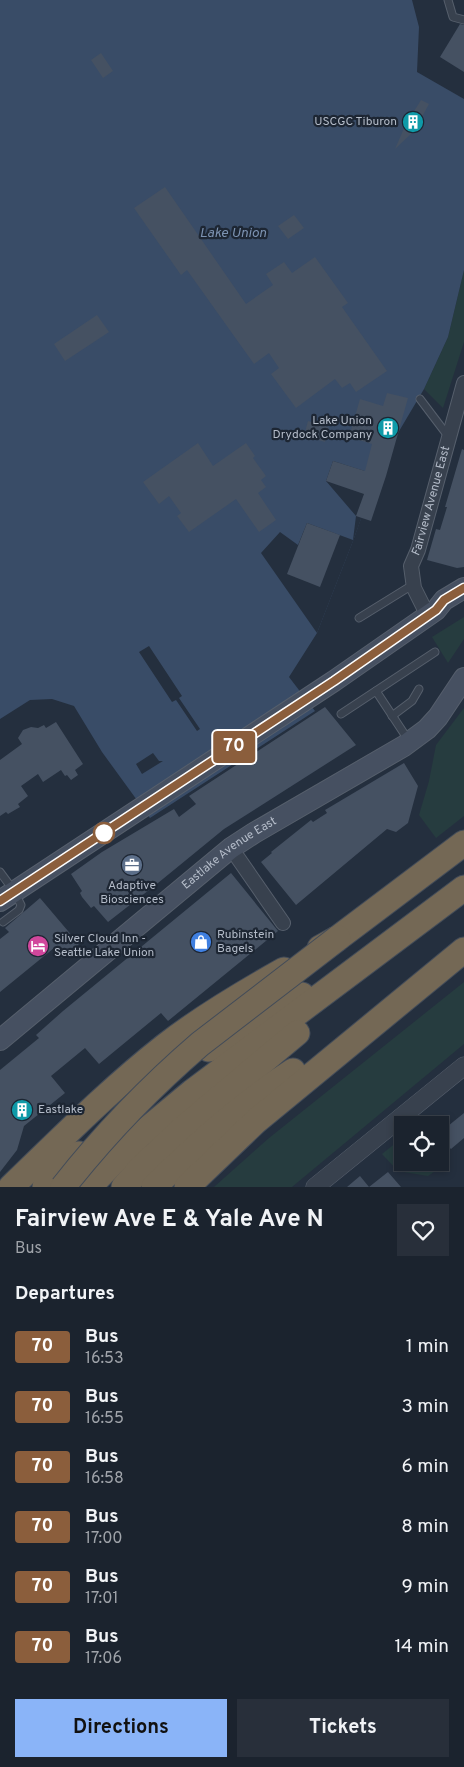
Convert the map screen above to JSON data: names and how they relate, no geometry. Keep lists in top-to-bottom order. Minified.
{"streets":{"main road":["Eastlake Avenue East"],"street":["Fairview Avenue East"]},"water":["Lake Union"],"places":{"building":["USCGC Tiburon","Lake Union Drydock Company","Eastlake"],"office":["Adaptive Biosciences"],"shop":["Rubinstein Bagels"],"hotel":["Silver Cloud Inn - Seattle Lake Union"]},"lines":["bus line 70"],"page":{"on_map":"70","heading":[["Fairview Ave E & Yale Ave N","Bus"],"Departures"],"list":[{"mark":"70","name":"Bus","note":"16:53","value":"1 min"},{"mark":"70","name":"Bus","note":"16:55","value":"3 min"},{"mark":"70","name":"Bus","note":"16:58","value":"6 min"},{"mark":"70","name":"Bus","note":"17:00","value":"8 min"},{"mark":"70","name":"Bus","note":"17:01","value":"9 min"},{"mark":"70","name":"Bus","note":"17:06","value":"14 min"}],"buttons":["Directions","Tickets"]}}
